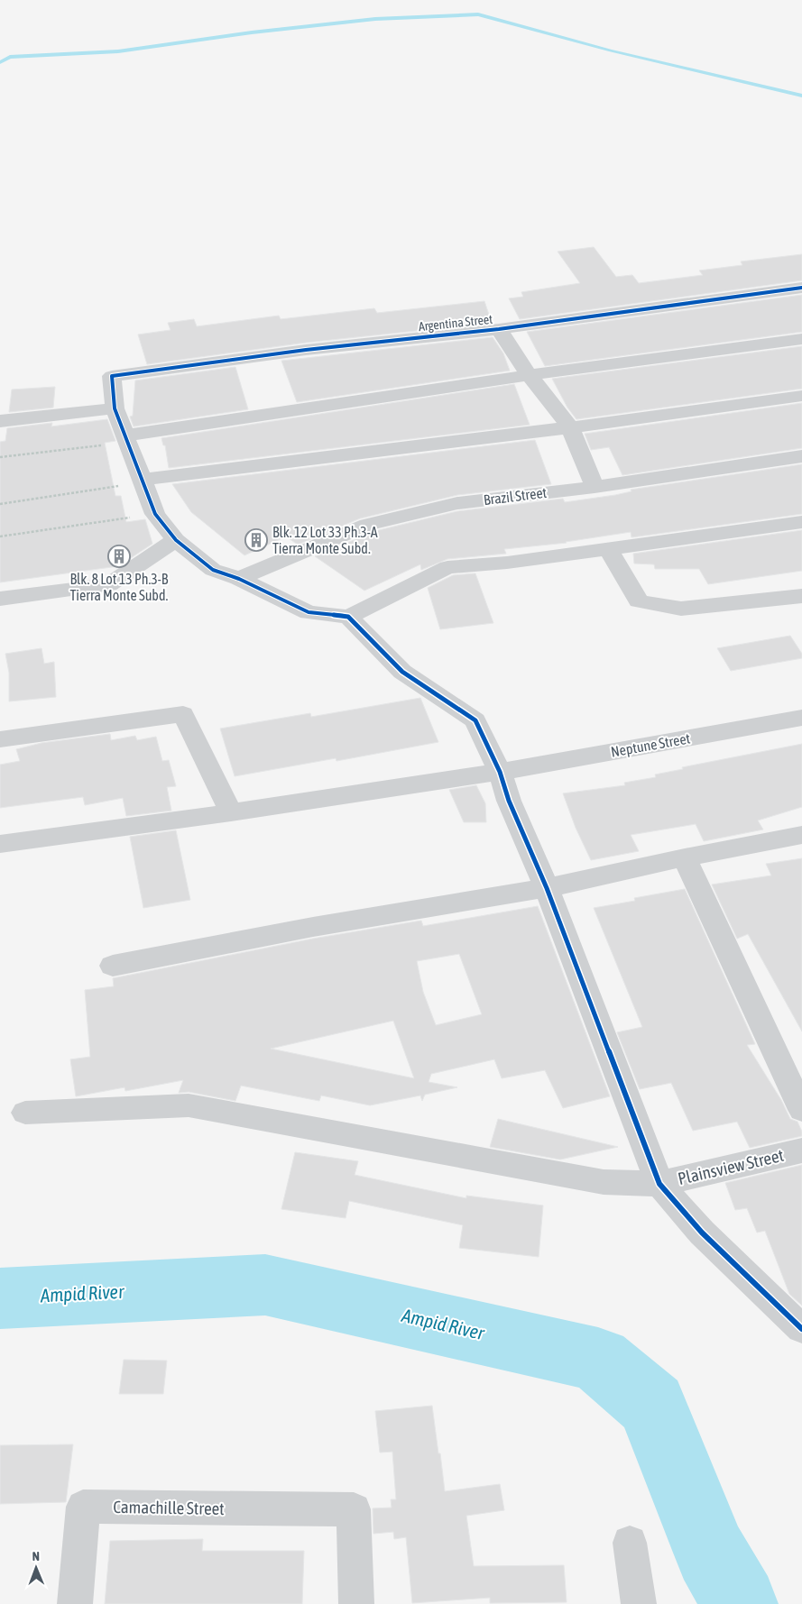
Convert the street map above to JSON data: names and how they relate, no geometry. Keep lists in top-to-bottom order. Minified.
{"streets":{"street":["Argentina Street","Brazil Street","Neptune Street","Plainsview Street","Camachille Street"]},"water":["Ampid River"],"places":{"building":["Blk. 12 Lot 33 Ph.3-A Tierra Monte Subd.","Blk. 8 Lot 13 Ph.3-B Tierra Monte Subd."]},"north":"top"}
